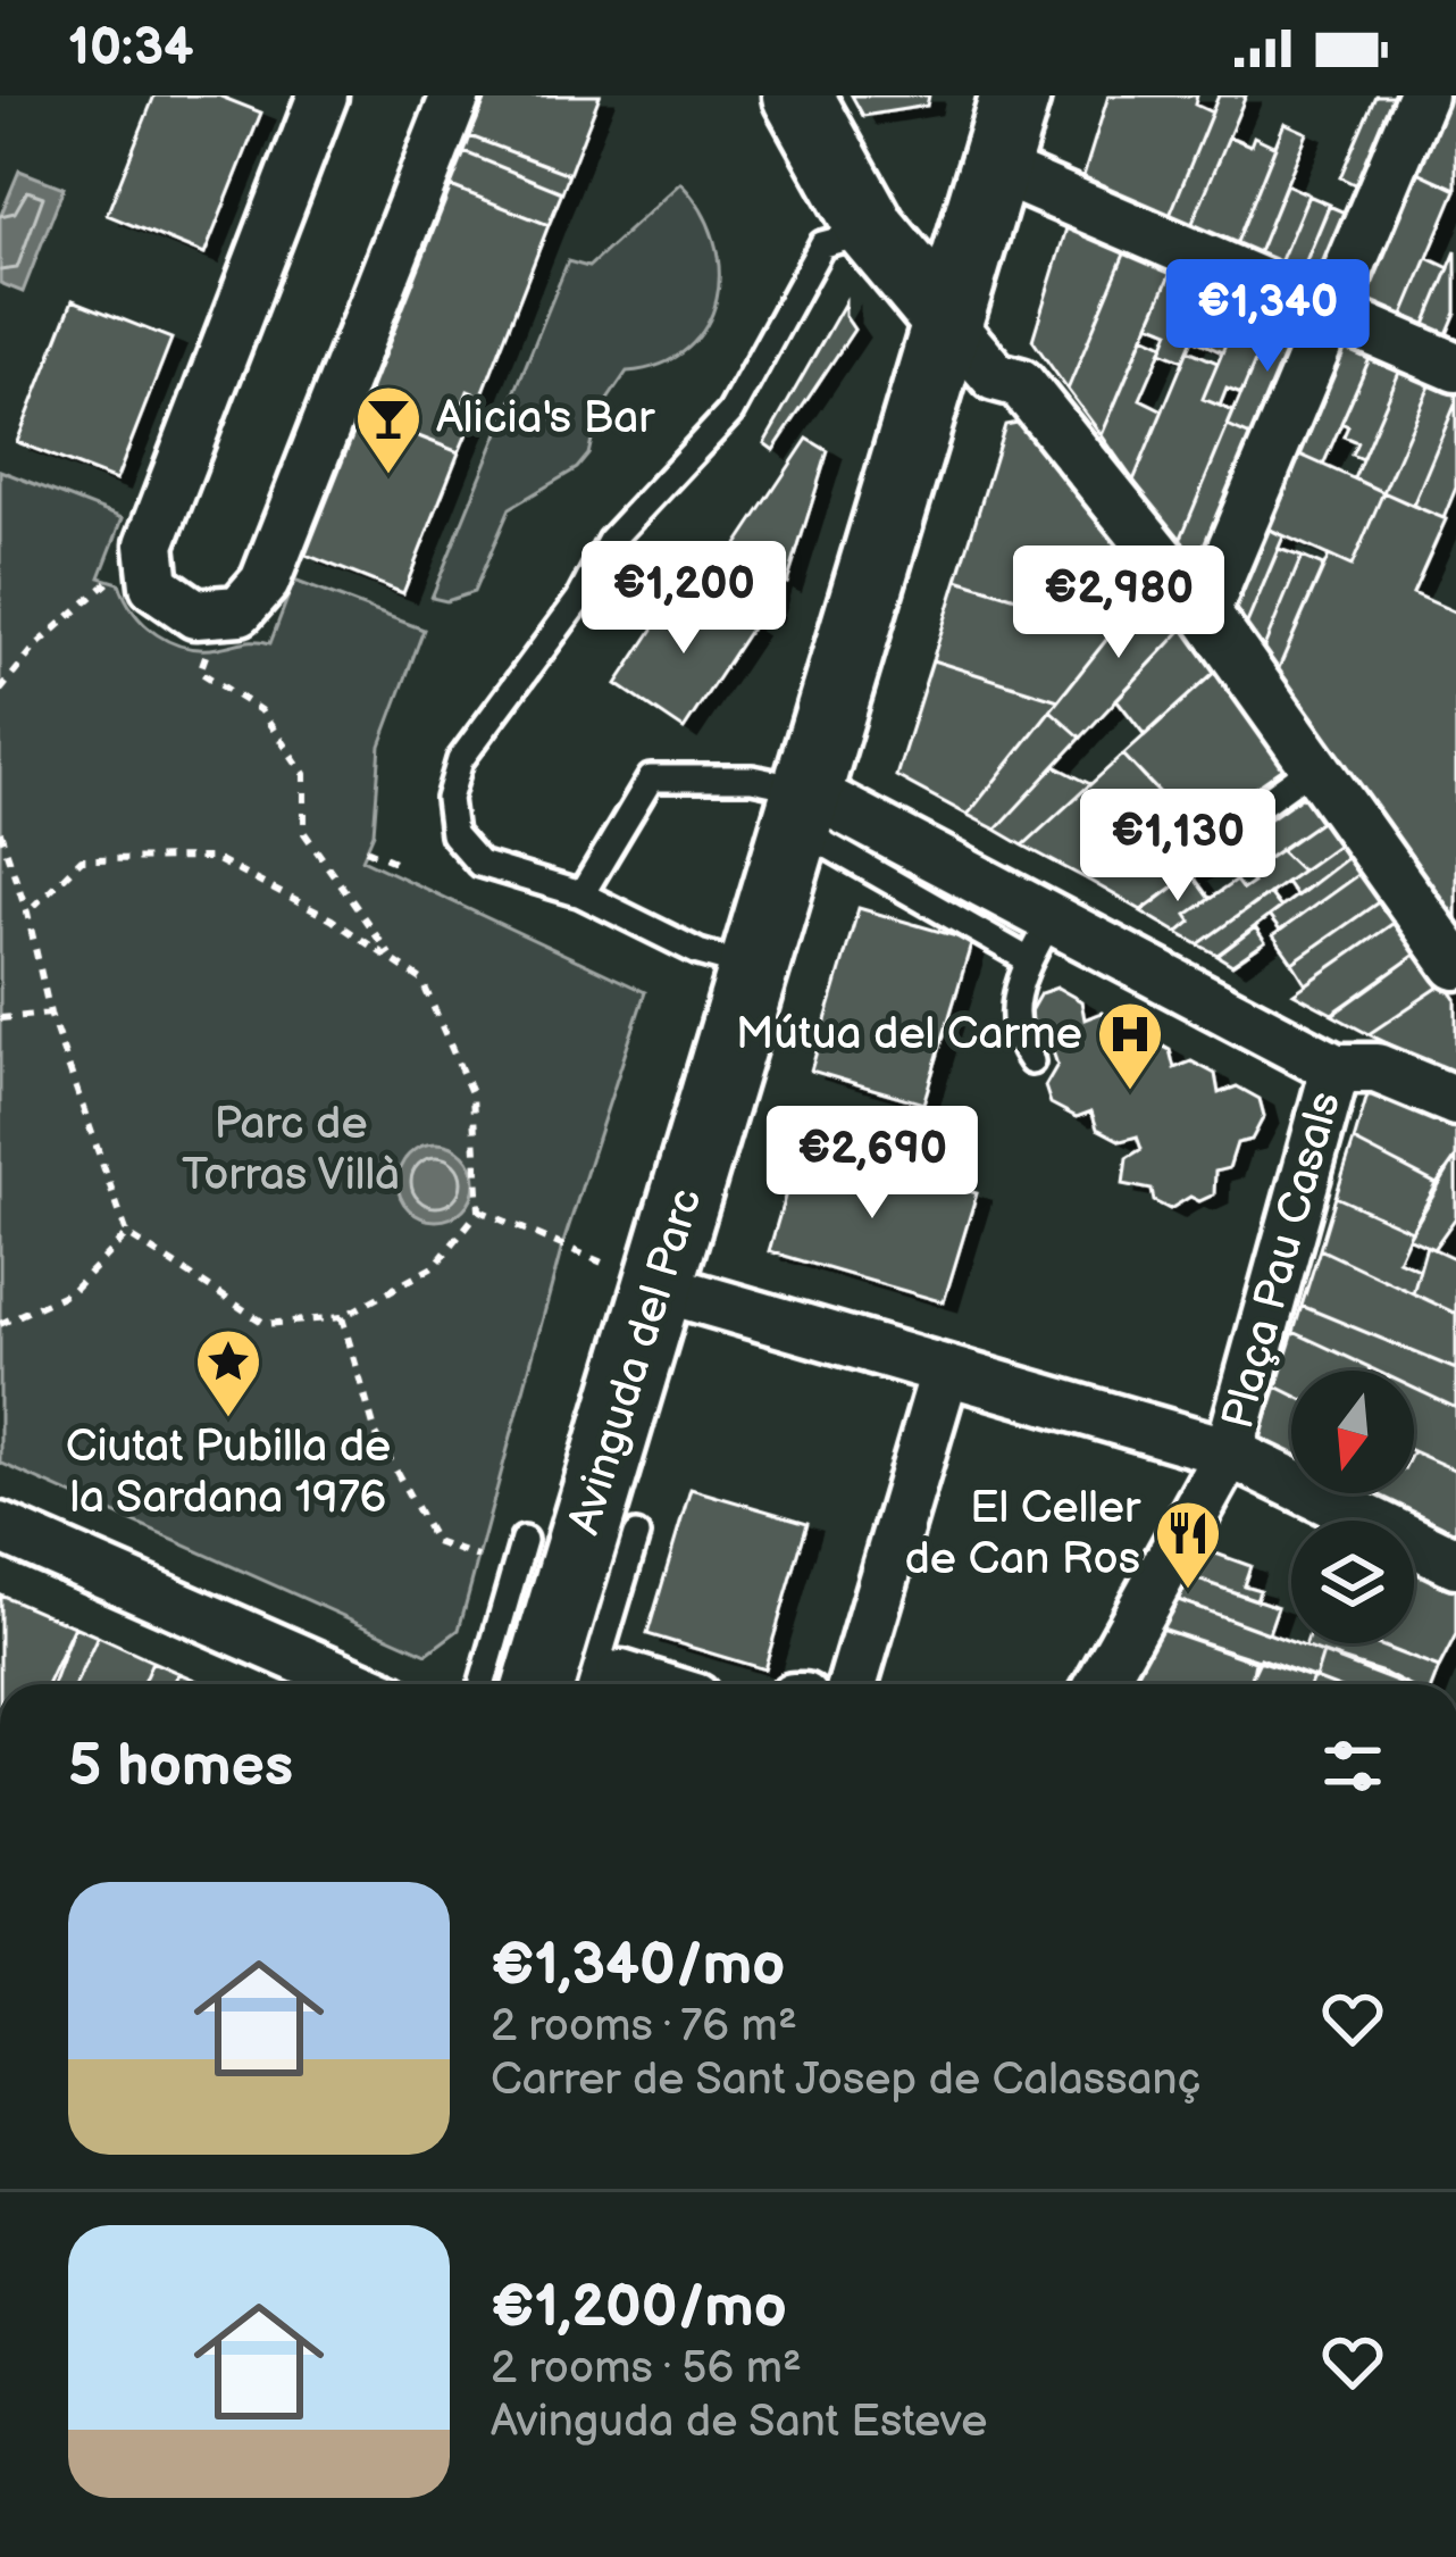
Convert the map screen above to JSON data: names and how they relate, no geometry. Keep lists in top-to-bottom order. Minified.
{"streets":{"street":["Plaça Pau Casals","Avinguda del Parc"]},"crossings":[["Plaça Pau Casals","Avinguda del Parc"]],"parks":["Parc de Torras Villà"],"places":{"bar":["Alicia's Bar"],"hospital":["Mútua del Carme"],"place":["Ciutat Pubilla de la Sardana 1976"],"restaurant":["El Celler de Can Ros"]},"north":"bottom","page":{"status":"10:34","price":["€1,340","€1,200","€2,980","€1,130","€2,690"],"heading":"5 homes","list":[{"name":"€1,340/mo","note":"2 rooms · 76 m² · Carrer de Sant Josep de Calassanç"},{"name":"€1,200/mo","note":"2 rooms · 56 m² · Avinguda de Sant Esteve"}]}}
